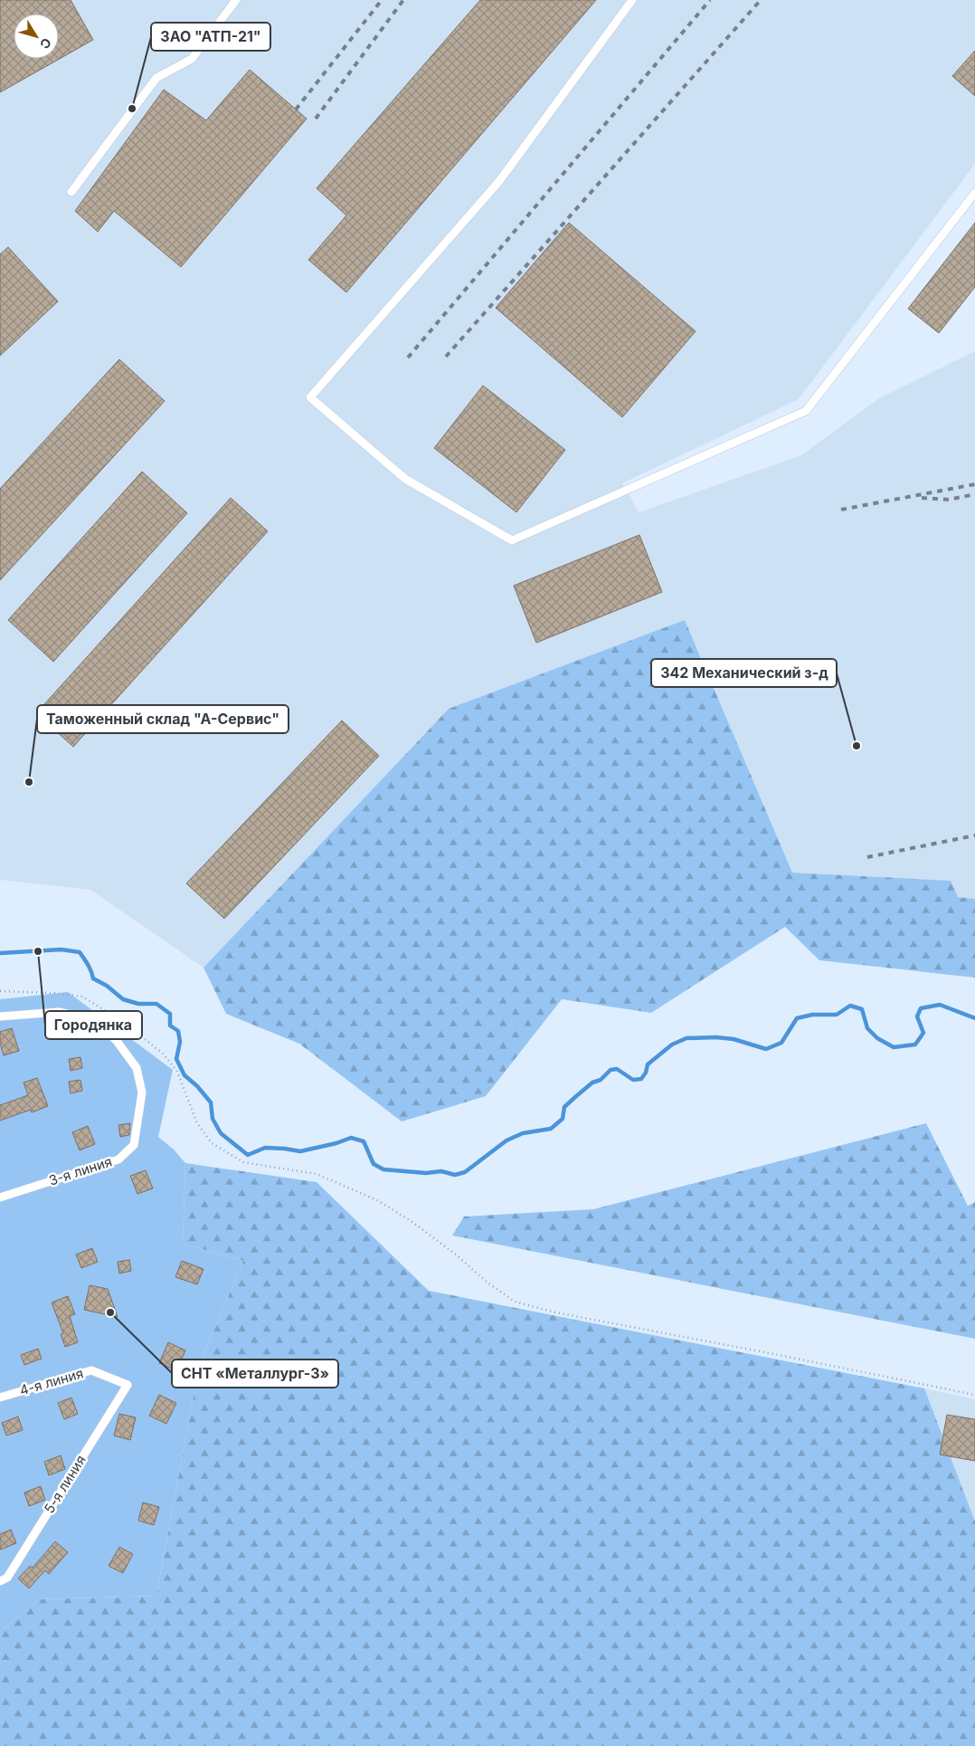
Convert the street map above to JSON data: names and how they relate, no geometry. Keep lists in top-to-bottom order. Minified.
{"streets":{"lane":["3-я линия","4-я линия","5-я линия"]},"crossings":[["4-я линия","5-я линия"]],"places":["ЗАО \"АТП-21\"","342 Механический з-д","Таможенный склад \"А-Сервис\"","Городянка","СНТ «Металлург-3»"],"north":"bottom right"}
